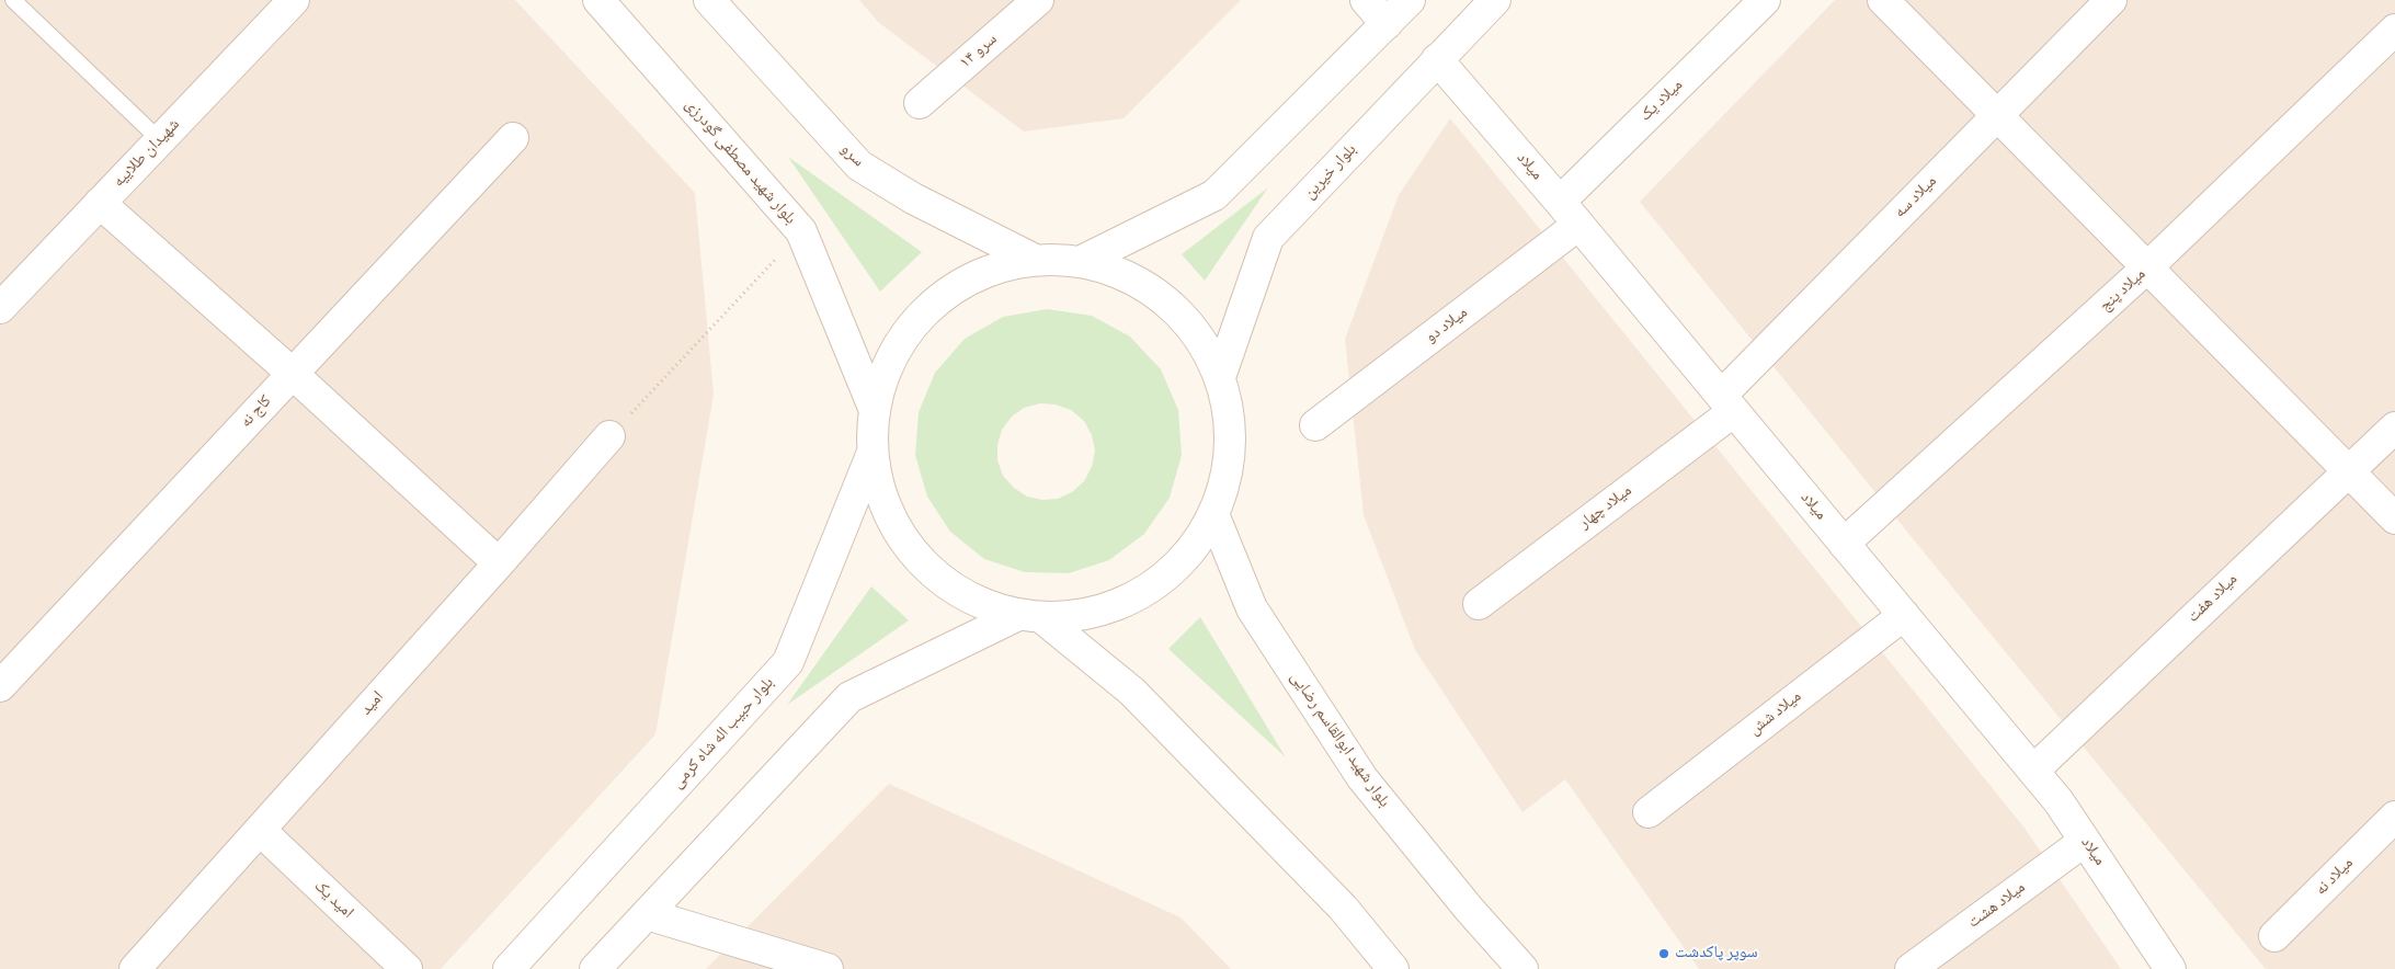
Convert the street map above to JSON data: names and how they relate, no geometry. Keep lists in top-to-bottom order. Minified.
{"streets":{"street":["سرو ۱۴","میلاد یک","شهیدان طلاییه","سرو","بلوار شهید مصطفی گودرزی","میلاد","بلوار خیرین","میلاد سه","میلاد پنج","میلاد دو","کاج نه","میلاد چهار","میلاد هفت","امید","میلاد شش","بلوار حبیب اله شاه کرمی","بلوار شهید ابوالقاسم رضایی","میلاد نه","امید یک","میلاد هشت"]},"crossings":[["میلاد یک","میلاد"],["میلاد","بلوار خیرین"],["میلاد","میلاد سه"],["میلاد","میلاد پنج"],["میلاد","میلاد دو"],["میلاد","میلاد چهار"],["میلاد","میلاد هفت"],["میلاد","میلاد شش"],["میلاد","میلاد هشت"],["میلاد سه","میلاد چهار"],["امید","امید یک"]],"places":["سوپر پاکدشت"]}
